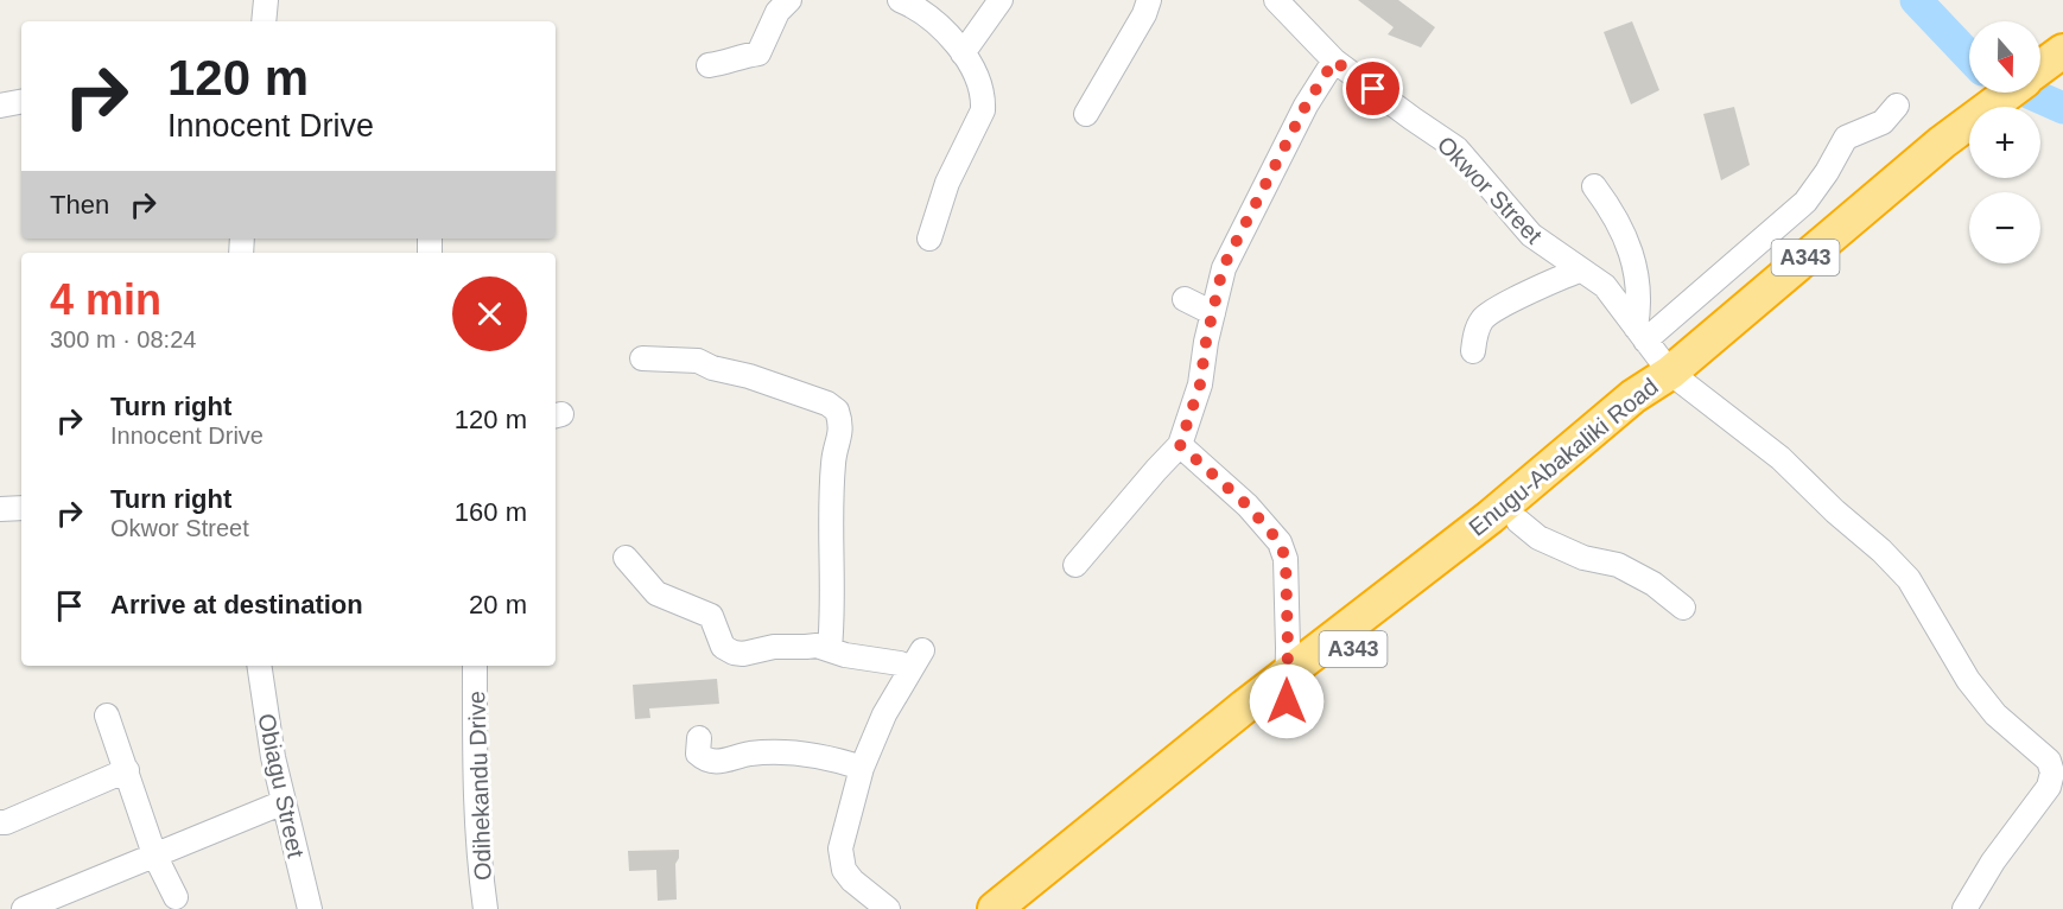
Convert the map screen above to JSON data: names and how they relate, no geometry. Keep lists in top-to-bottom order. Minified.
{"streets":{"highway":["A343","Enugu-Abakaliki Road"],"street":["Okwor Street","Obiagu Street","Odihekandu Drive"]},"crossings":[["Okwor Street","A343"],["Okwor Street","Enugu-Abakaliki Road"],["A343","Enugu-Abakaliki Road"]],"north":"bottom","page":{"map_buttons":["+","−"],"turn":["120 m","Innocent Drive"],"then":"Then","heading":["4 min","300 m · 08:24"],"list":[{"name":"Turn right","note":"Innocent Drive","value":"120 m"},{"name":"Turn right","note":"Okwor Street","value":"160 m"},{"name":"Arrive at destination","value":"20 m"}]}}
